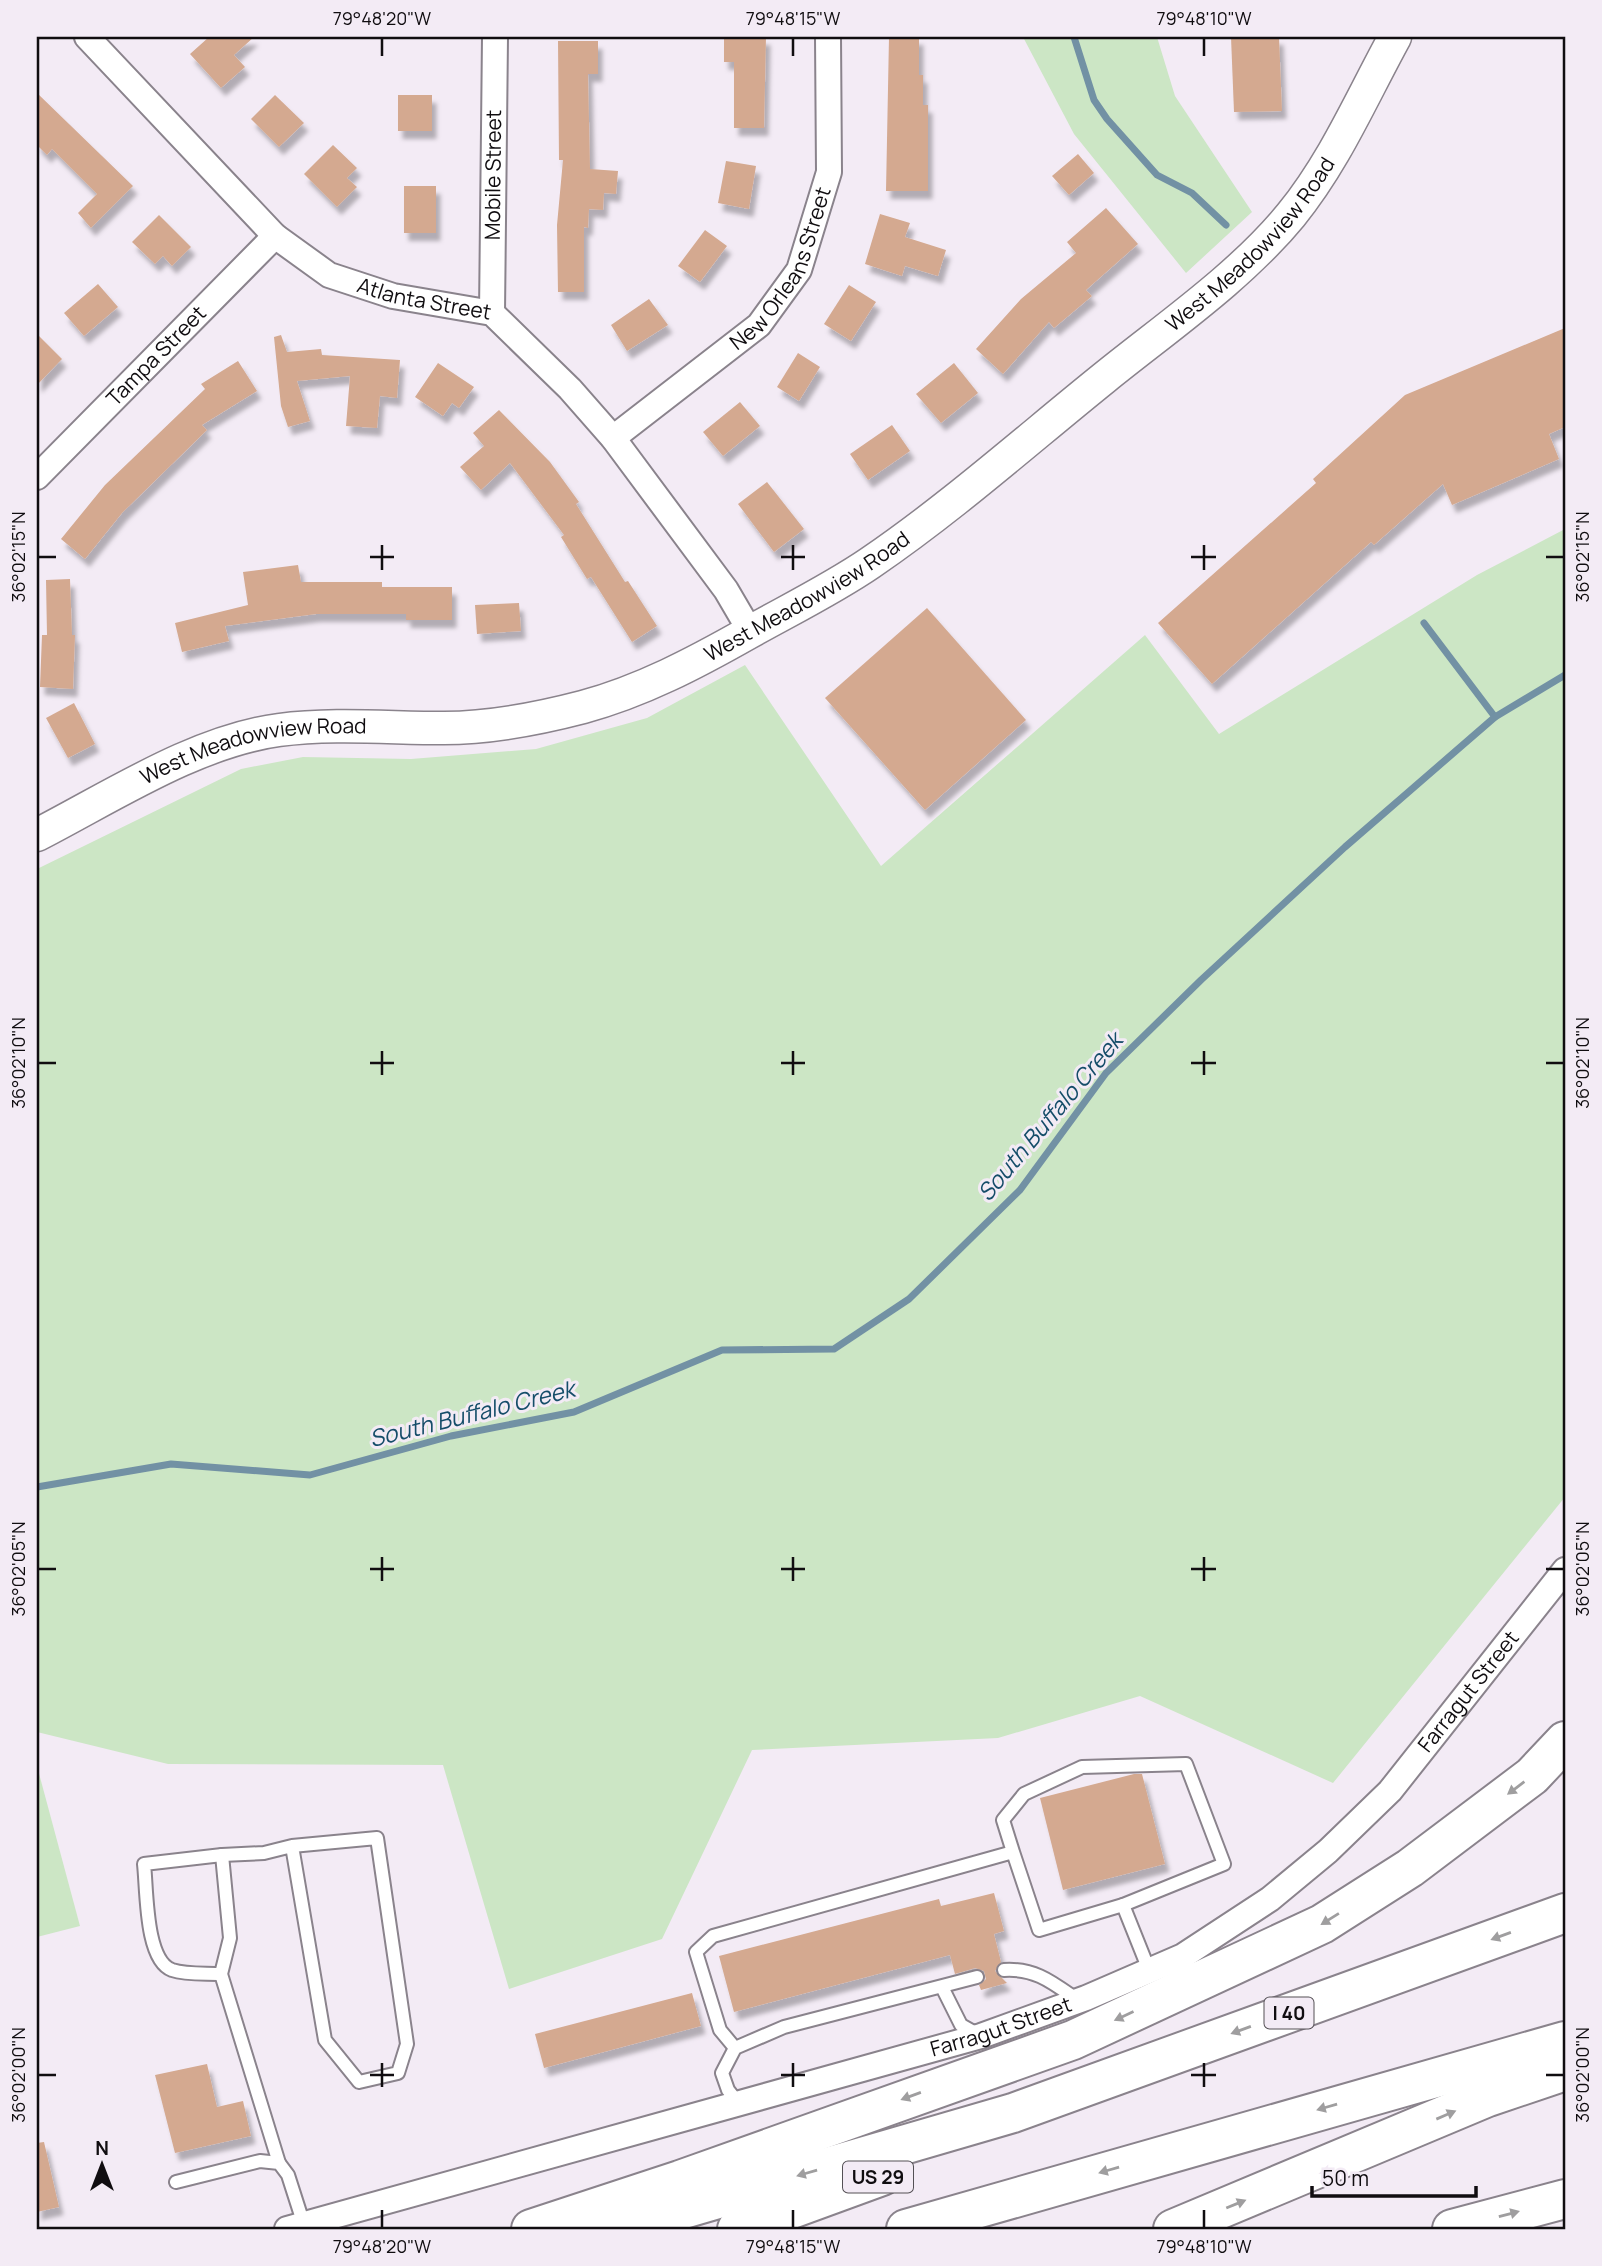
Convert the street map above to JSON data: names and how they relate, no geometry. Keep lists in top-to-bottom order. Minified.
{"streets":{"highway":["I 40","US 29"],"street":["Mobile Street","West Meadowview Road","New Orleans Street","Atlanta Street","Tampa Street","Farragut Street"]},"crossings":[["Mobile Street","Atlanta Street"],["West Meadowview Road","Atlanta Street"],["New Orleans Street","Atlanta Street"],["Atlanta Street","Tampa Street"],["I 40","US 29"]],"water":["South Buffalo Creek"],"scale_bar":"50 m","north":"top","coordinates":["79°48'20\"W","79°48'15\"W","79°48'10\"W","36°02'15\"N","36°02'10\"N","36°02'05\"N","36°02'00\"N"]}
